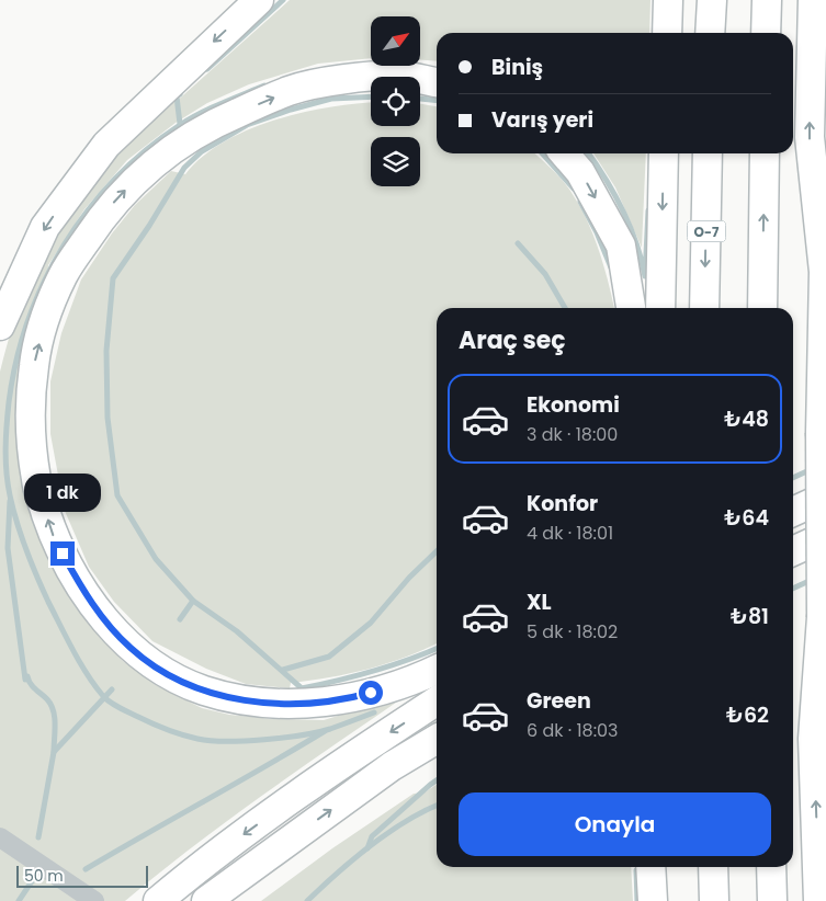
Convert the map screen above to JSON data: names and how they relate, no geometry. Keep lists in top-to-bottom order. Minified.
{"streets":{"highway":["O-7"]},"scale_bar":"50 m","north":"top right","page":{"banner":["Biniş","Varış yeri"],"heading":"Araç seç","list":[{"name":"Ekonomi","note":"3 dk · 18:00","value":"₺48"},{"name":"Konfor","note":"4 dk · 18:01","value":"₺64"},{"name":"XL","note":"5 dk · 18:02","value":"₺81"},{"name":"Green","note":"6 dk · 18:03","value":"₺62"}],"bubble":"1 dk","buttons":"Onayla","scale":"50 m"}}
